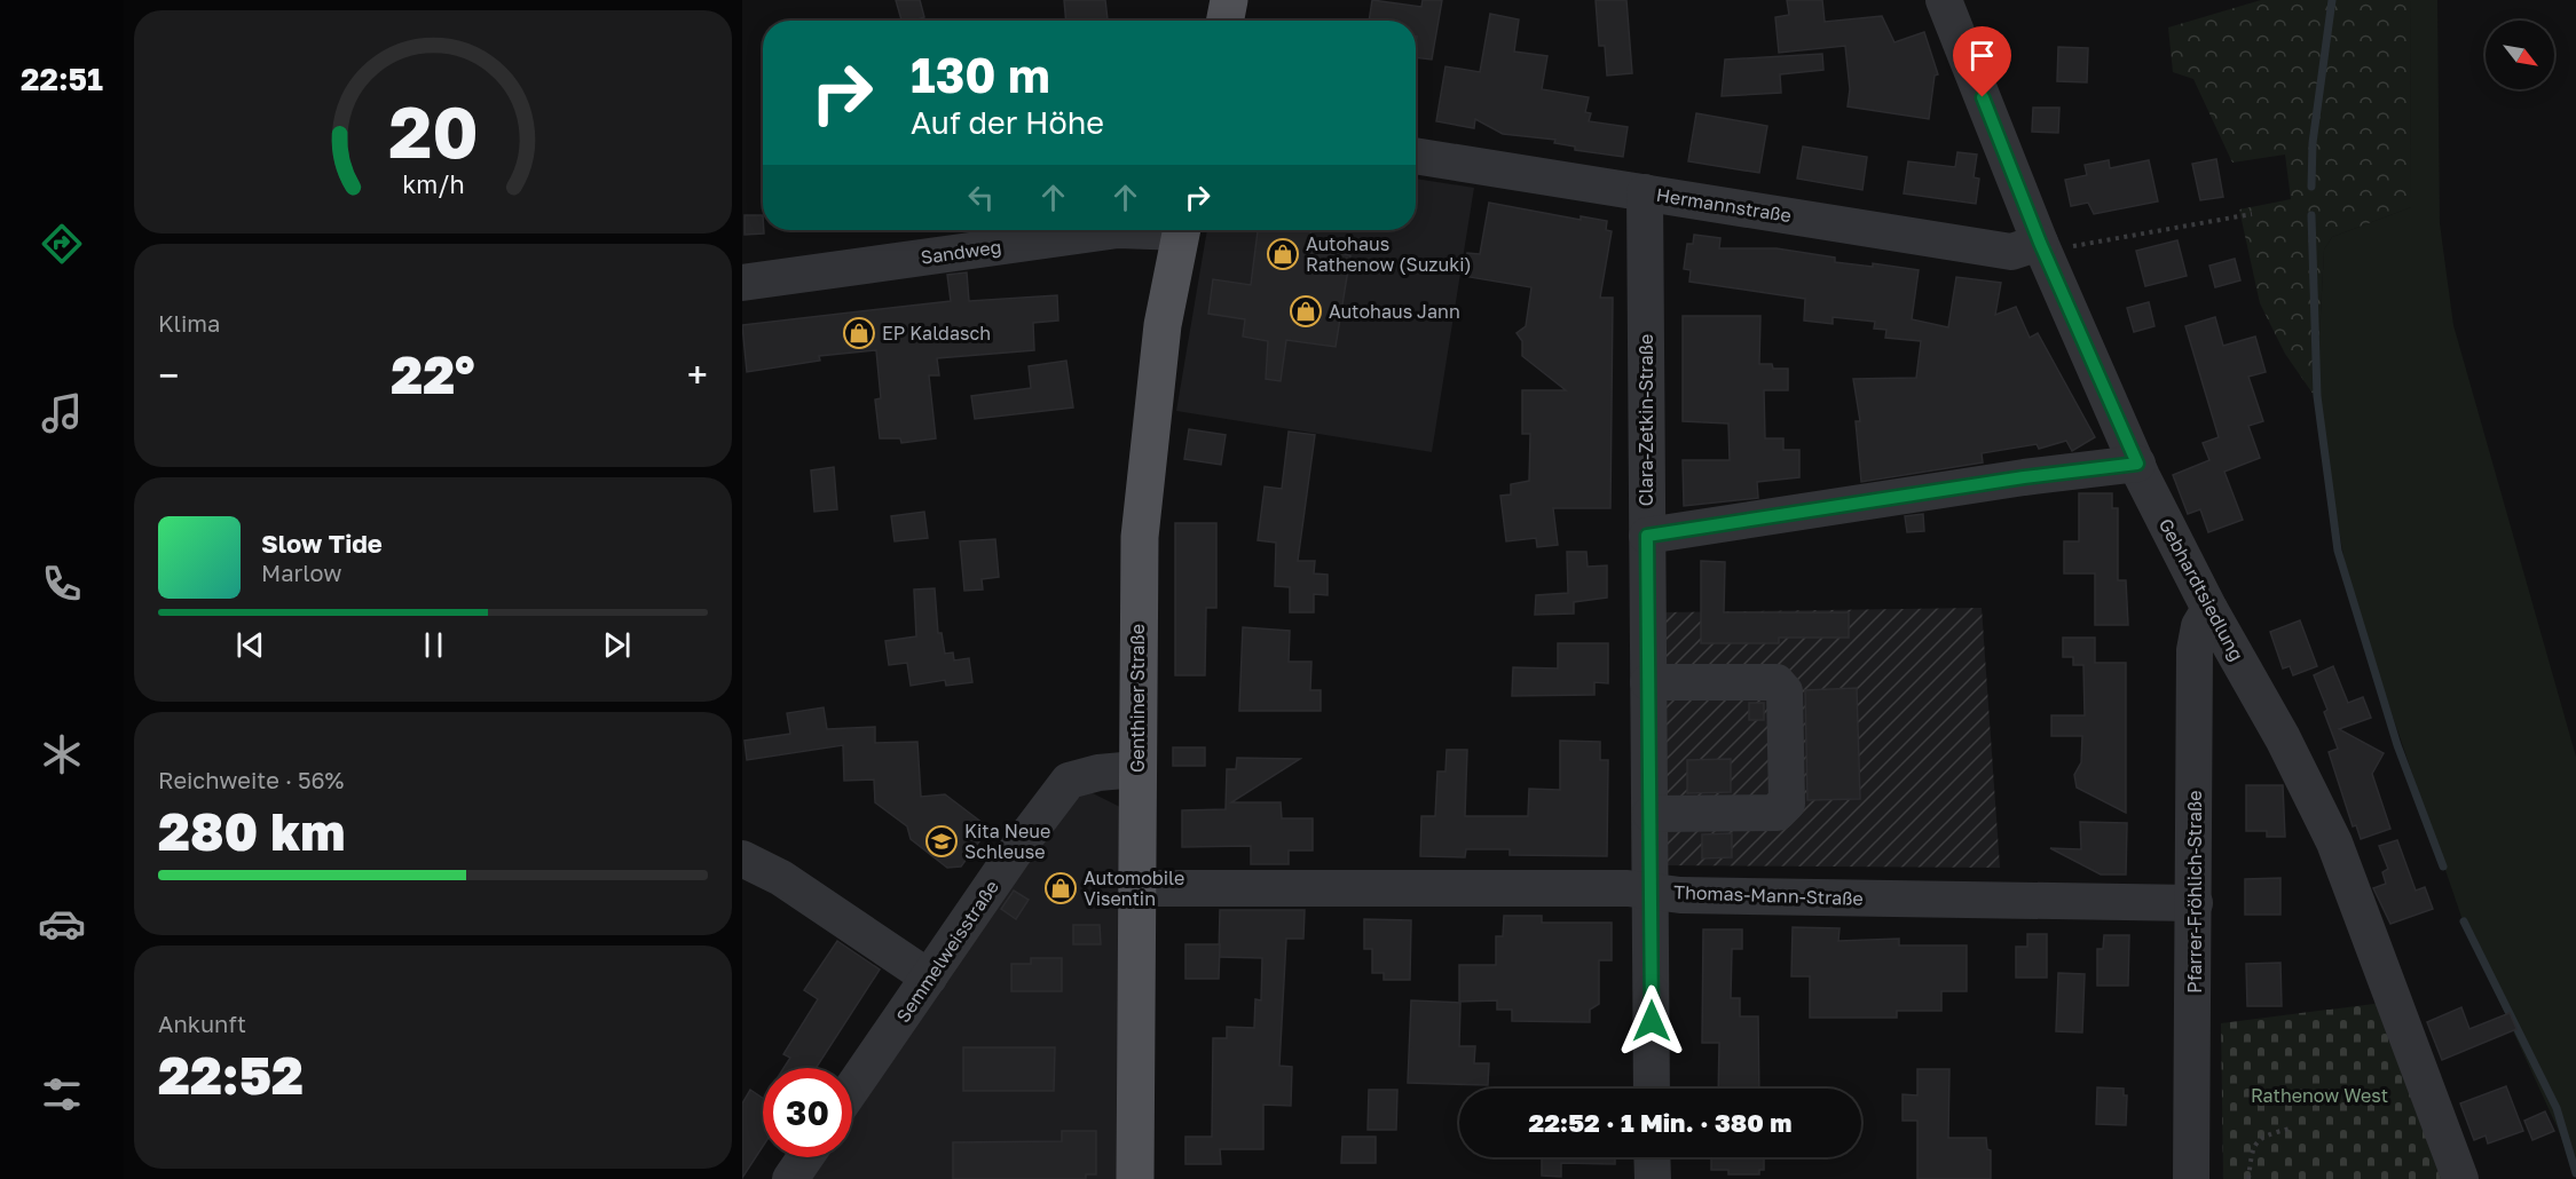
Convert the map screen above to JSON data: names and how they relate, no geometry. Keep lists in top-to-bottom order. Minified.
{"streets":{"main road":["Genthiner Straße"],"street":["Hermannstraße","Sandweg","Clara-Zetkin-Straße","Gebhardtsiedlung","Pfarrer-Fröhlich-Straße","Thomas-Mann-Straße","Semmelweisstraße"]},"crossings":[["Hermannstraße","Clara-Zetkin-Straße"],["Hermannstraße","Gebhardtsiedlung"],["Clara-Zetkin-Straße","Thomas-Mann-Straße"],["Gebhardtsiedlung","Pfarrer-Fröhlich-Straße"],["Genthiner Straße","Thomas-Mann-Straße"],["Genthiner Straße","Semmelweisstraße"],["Pfarrer-Fröhlich-Straße","Thomas-Mann-Straße"]],"parks":["Rathenow West"],"places":{"shop":["Autohaus Rathenow (Suzuki)","Autohaus Jann","EP Kaldasch","Automobile Visentin"],"school or university":["Kita Neue Schleuse"]},"north":"bottom right","page":{"tabs":"22:51","turn":["130 m","Auf der Höhe"],"tile":["Klima",["Reichweite · 56%","280 km"],["Ankunft","22:52"]],"heat":["−","22°","+"],"song":["Slow Tide","Marlow"],"limit":"30","trip":"22:52 · 1 Min. · 380 m","gauge":["20","km/h"]}}
